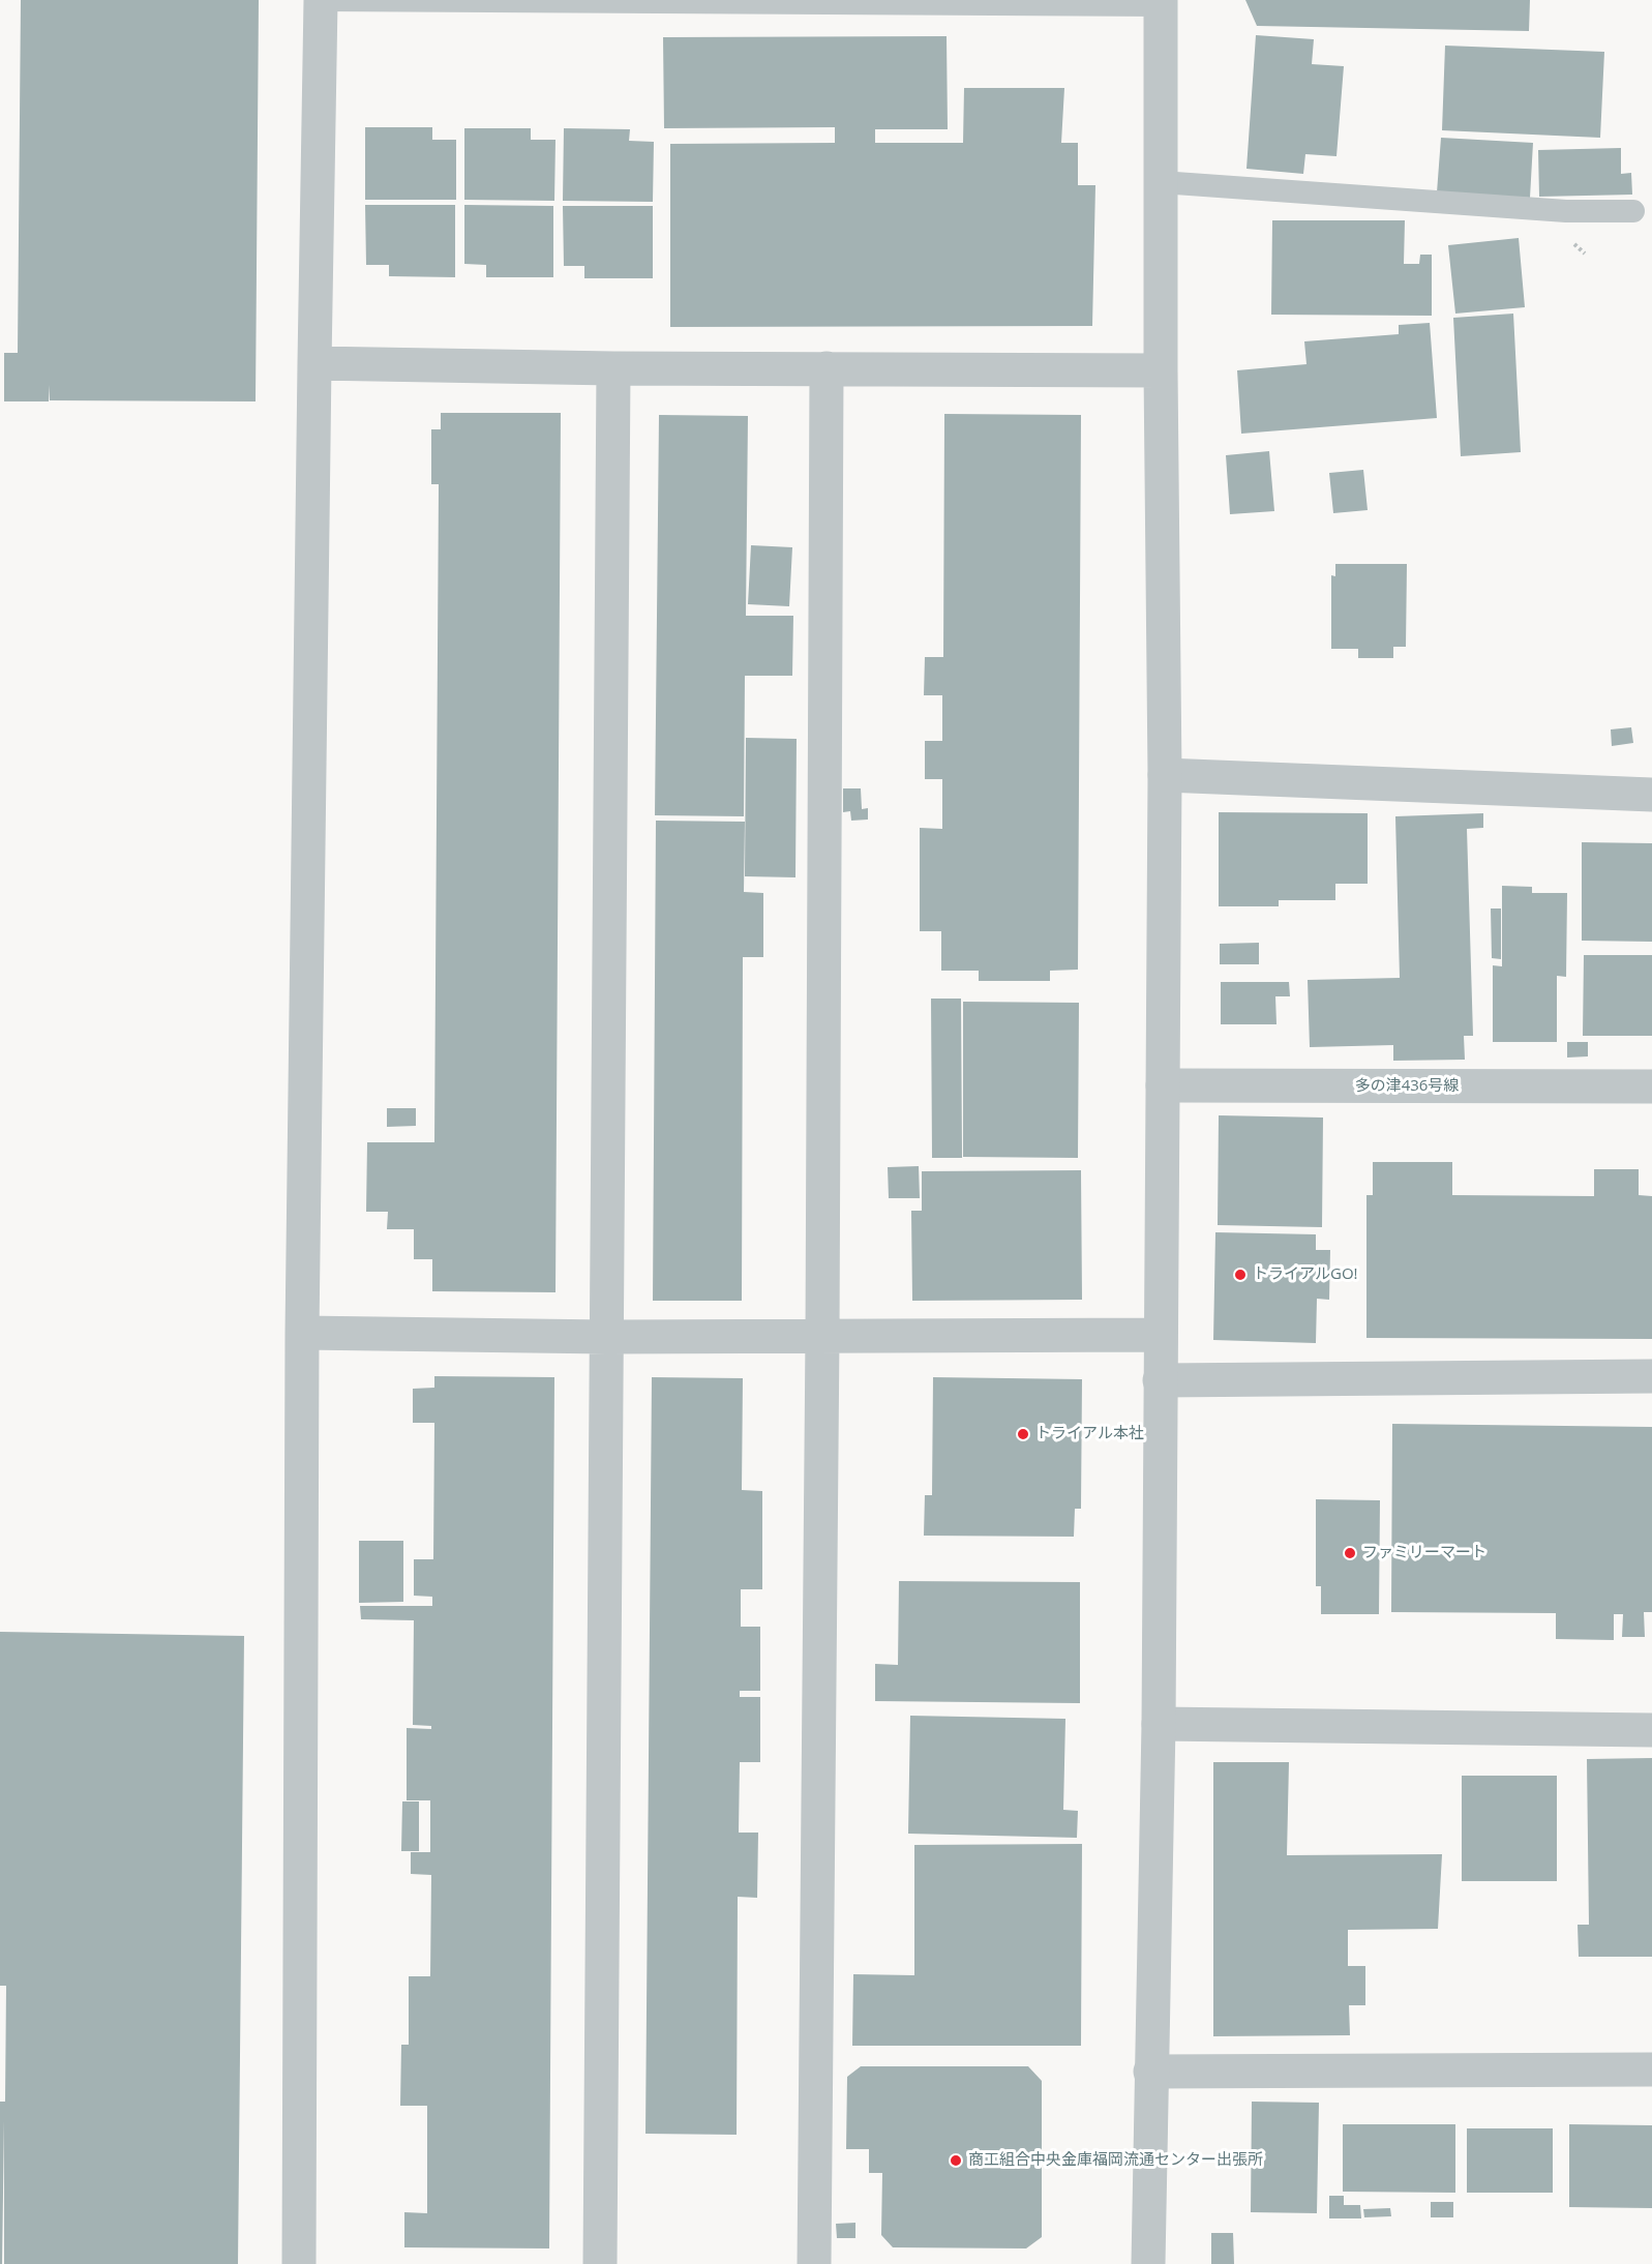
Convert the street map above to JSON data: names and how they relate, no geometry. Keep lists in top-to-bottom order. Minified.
{"streets":{"street":["多の津436号線"]},"places":["トライアルGO!","トライアル本社","ファミリーマート","商工組合中央金庫福岡流通センター出張所"]}
